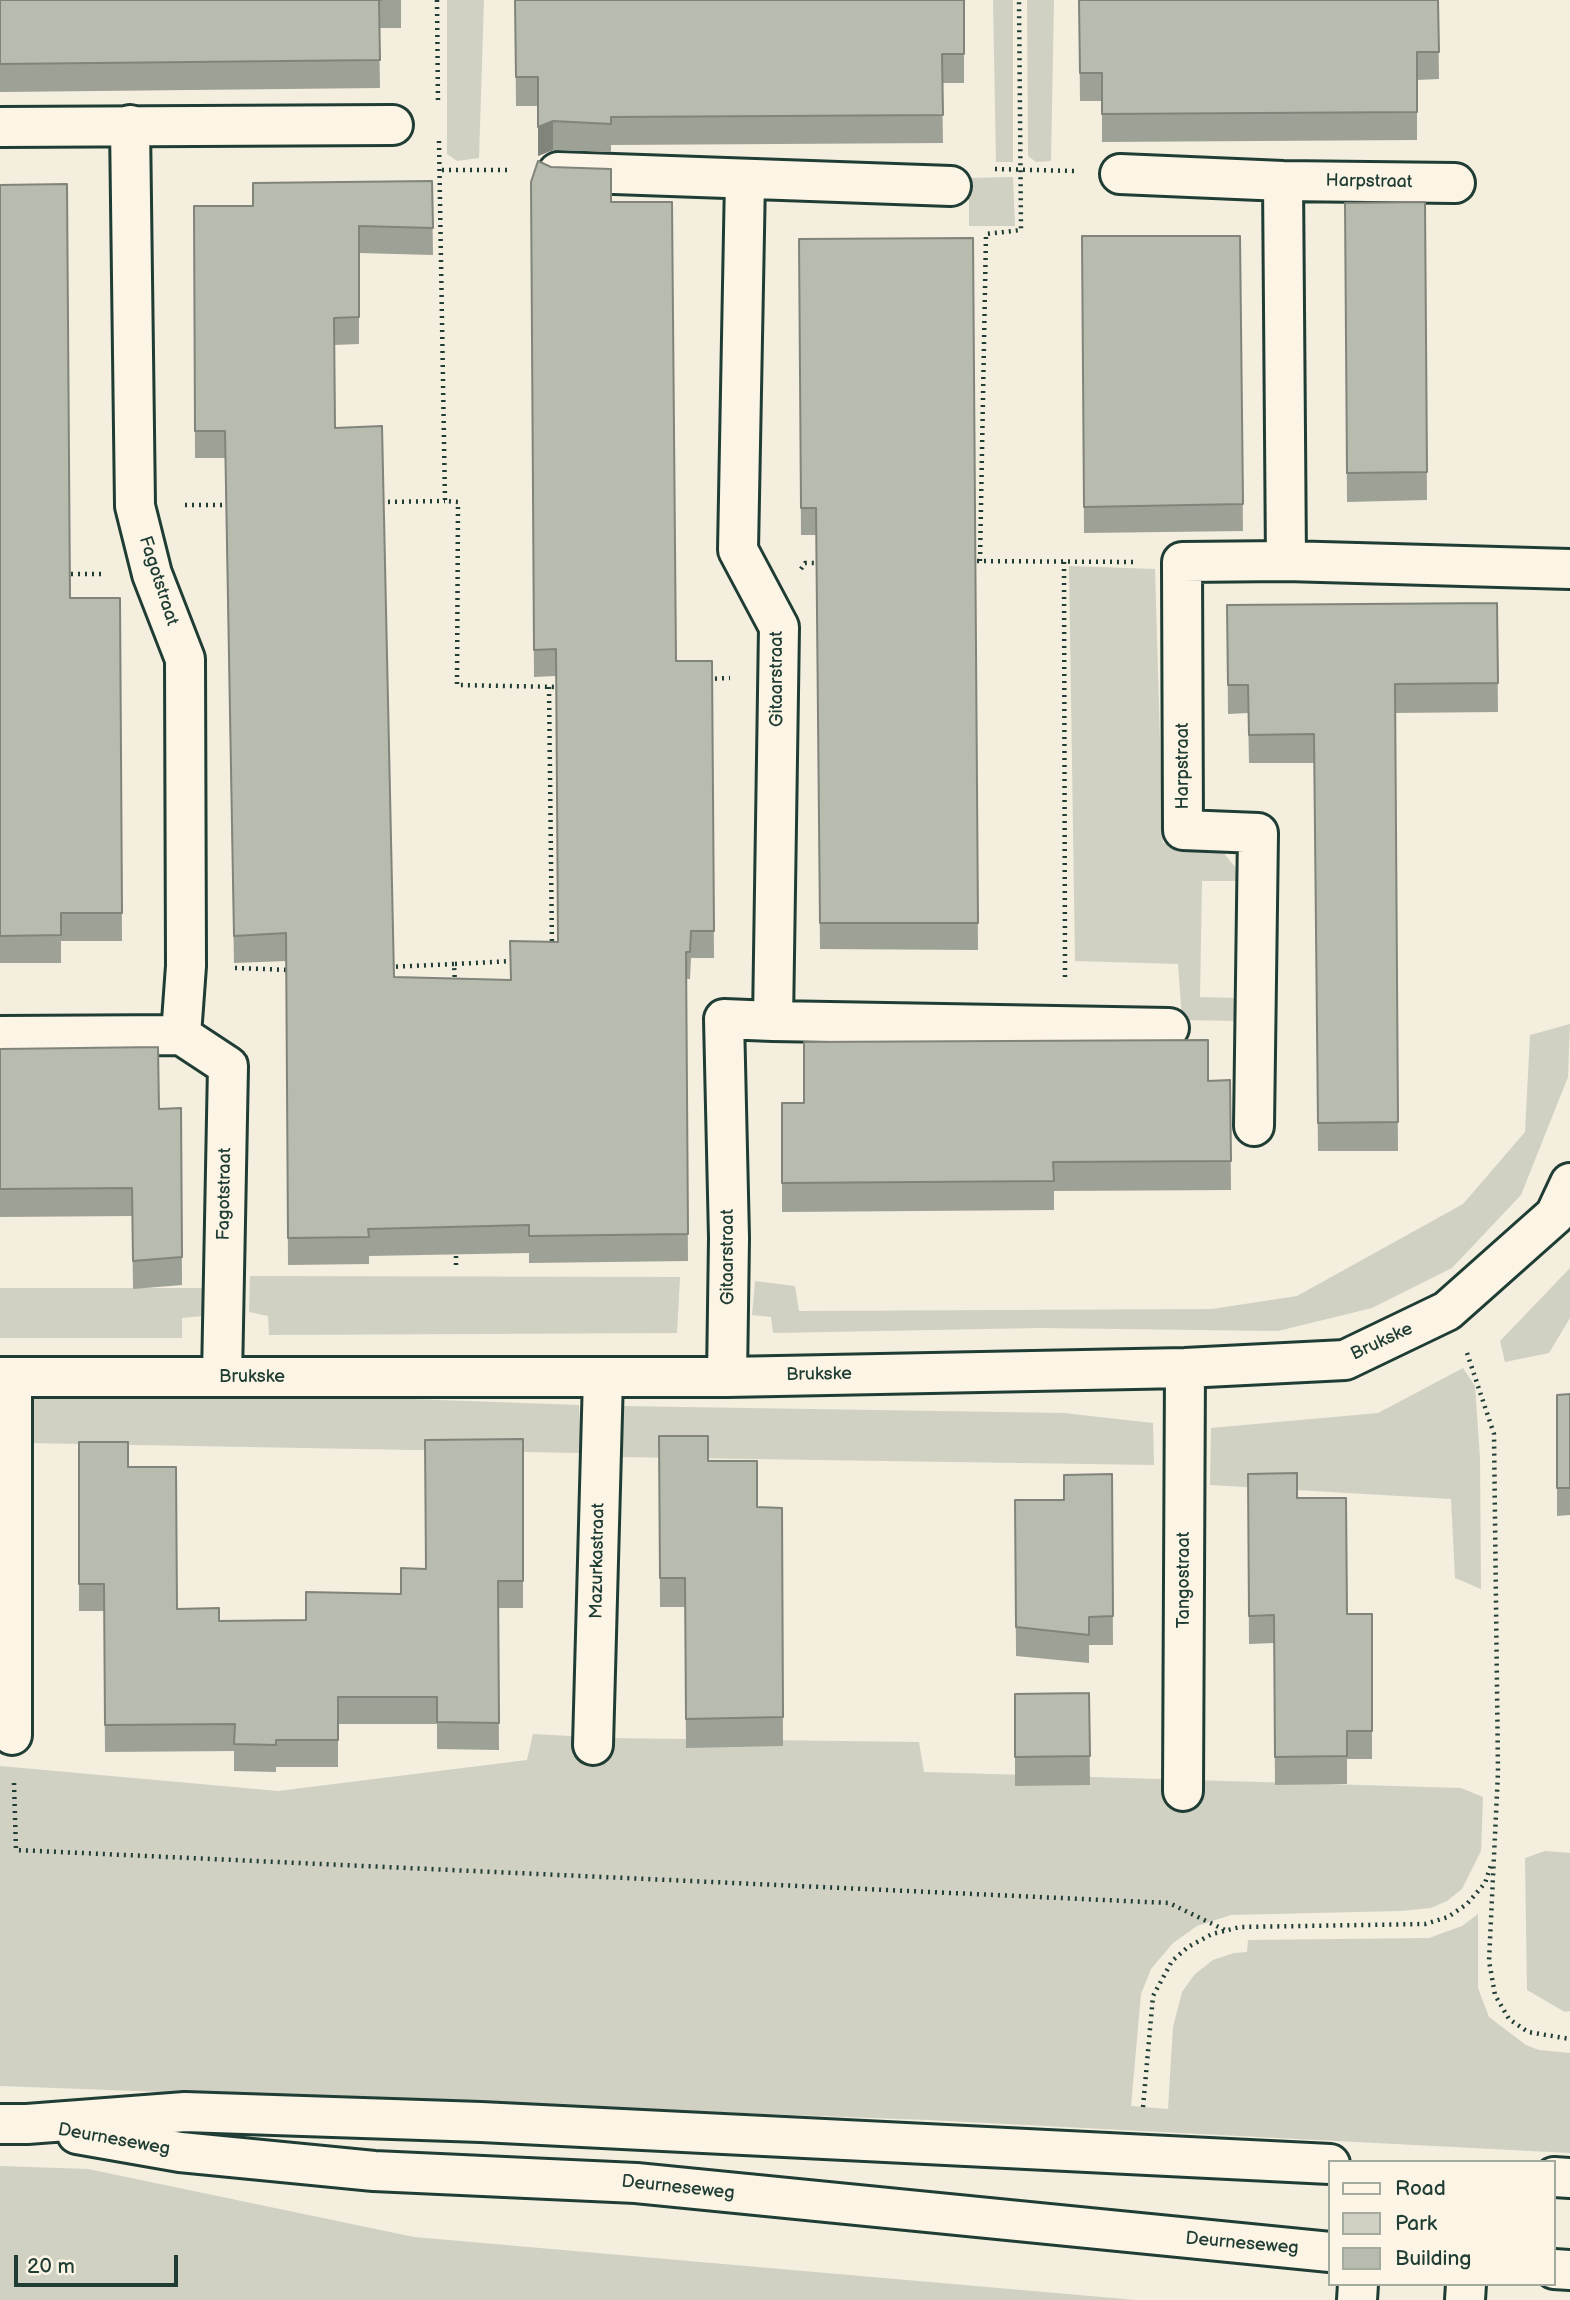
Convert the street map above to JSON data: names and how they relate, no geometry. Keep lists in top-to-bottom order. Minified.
{"streets":{"main road":["Harpstraat","Fagotstraat","Gitaarstraat","Brukske","Mazurkastraat","Tangostraat","Deurneseweg"]},"crossings":[["Fagotstraat","Brukske"],["Gitaarstraat","Brukske"],["Brukske","Mazurkastraat"],["Brukske","Tangostraat"]],"legend":["Road","Park","Building"],"scale_bar":"20 m"}
